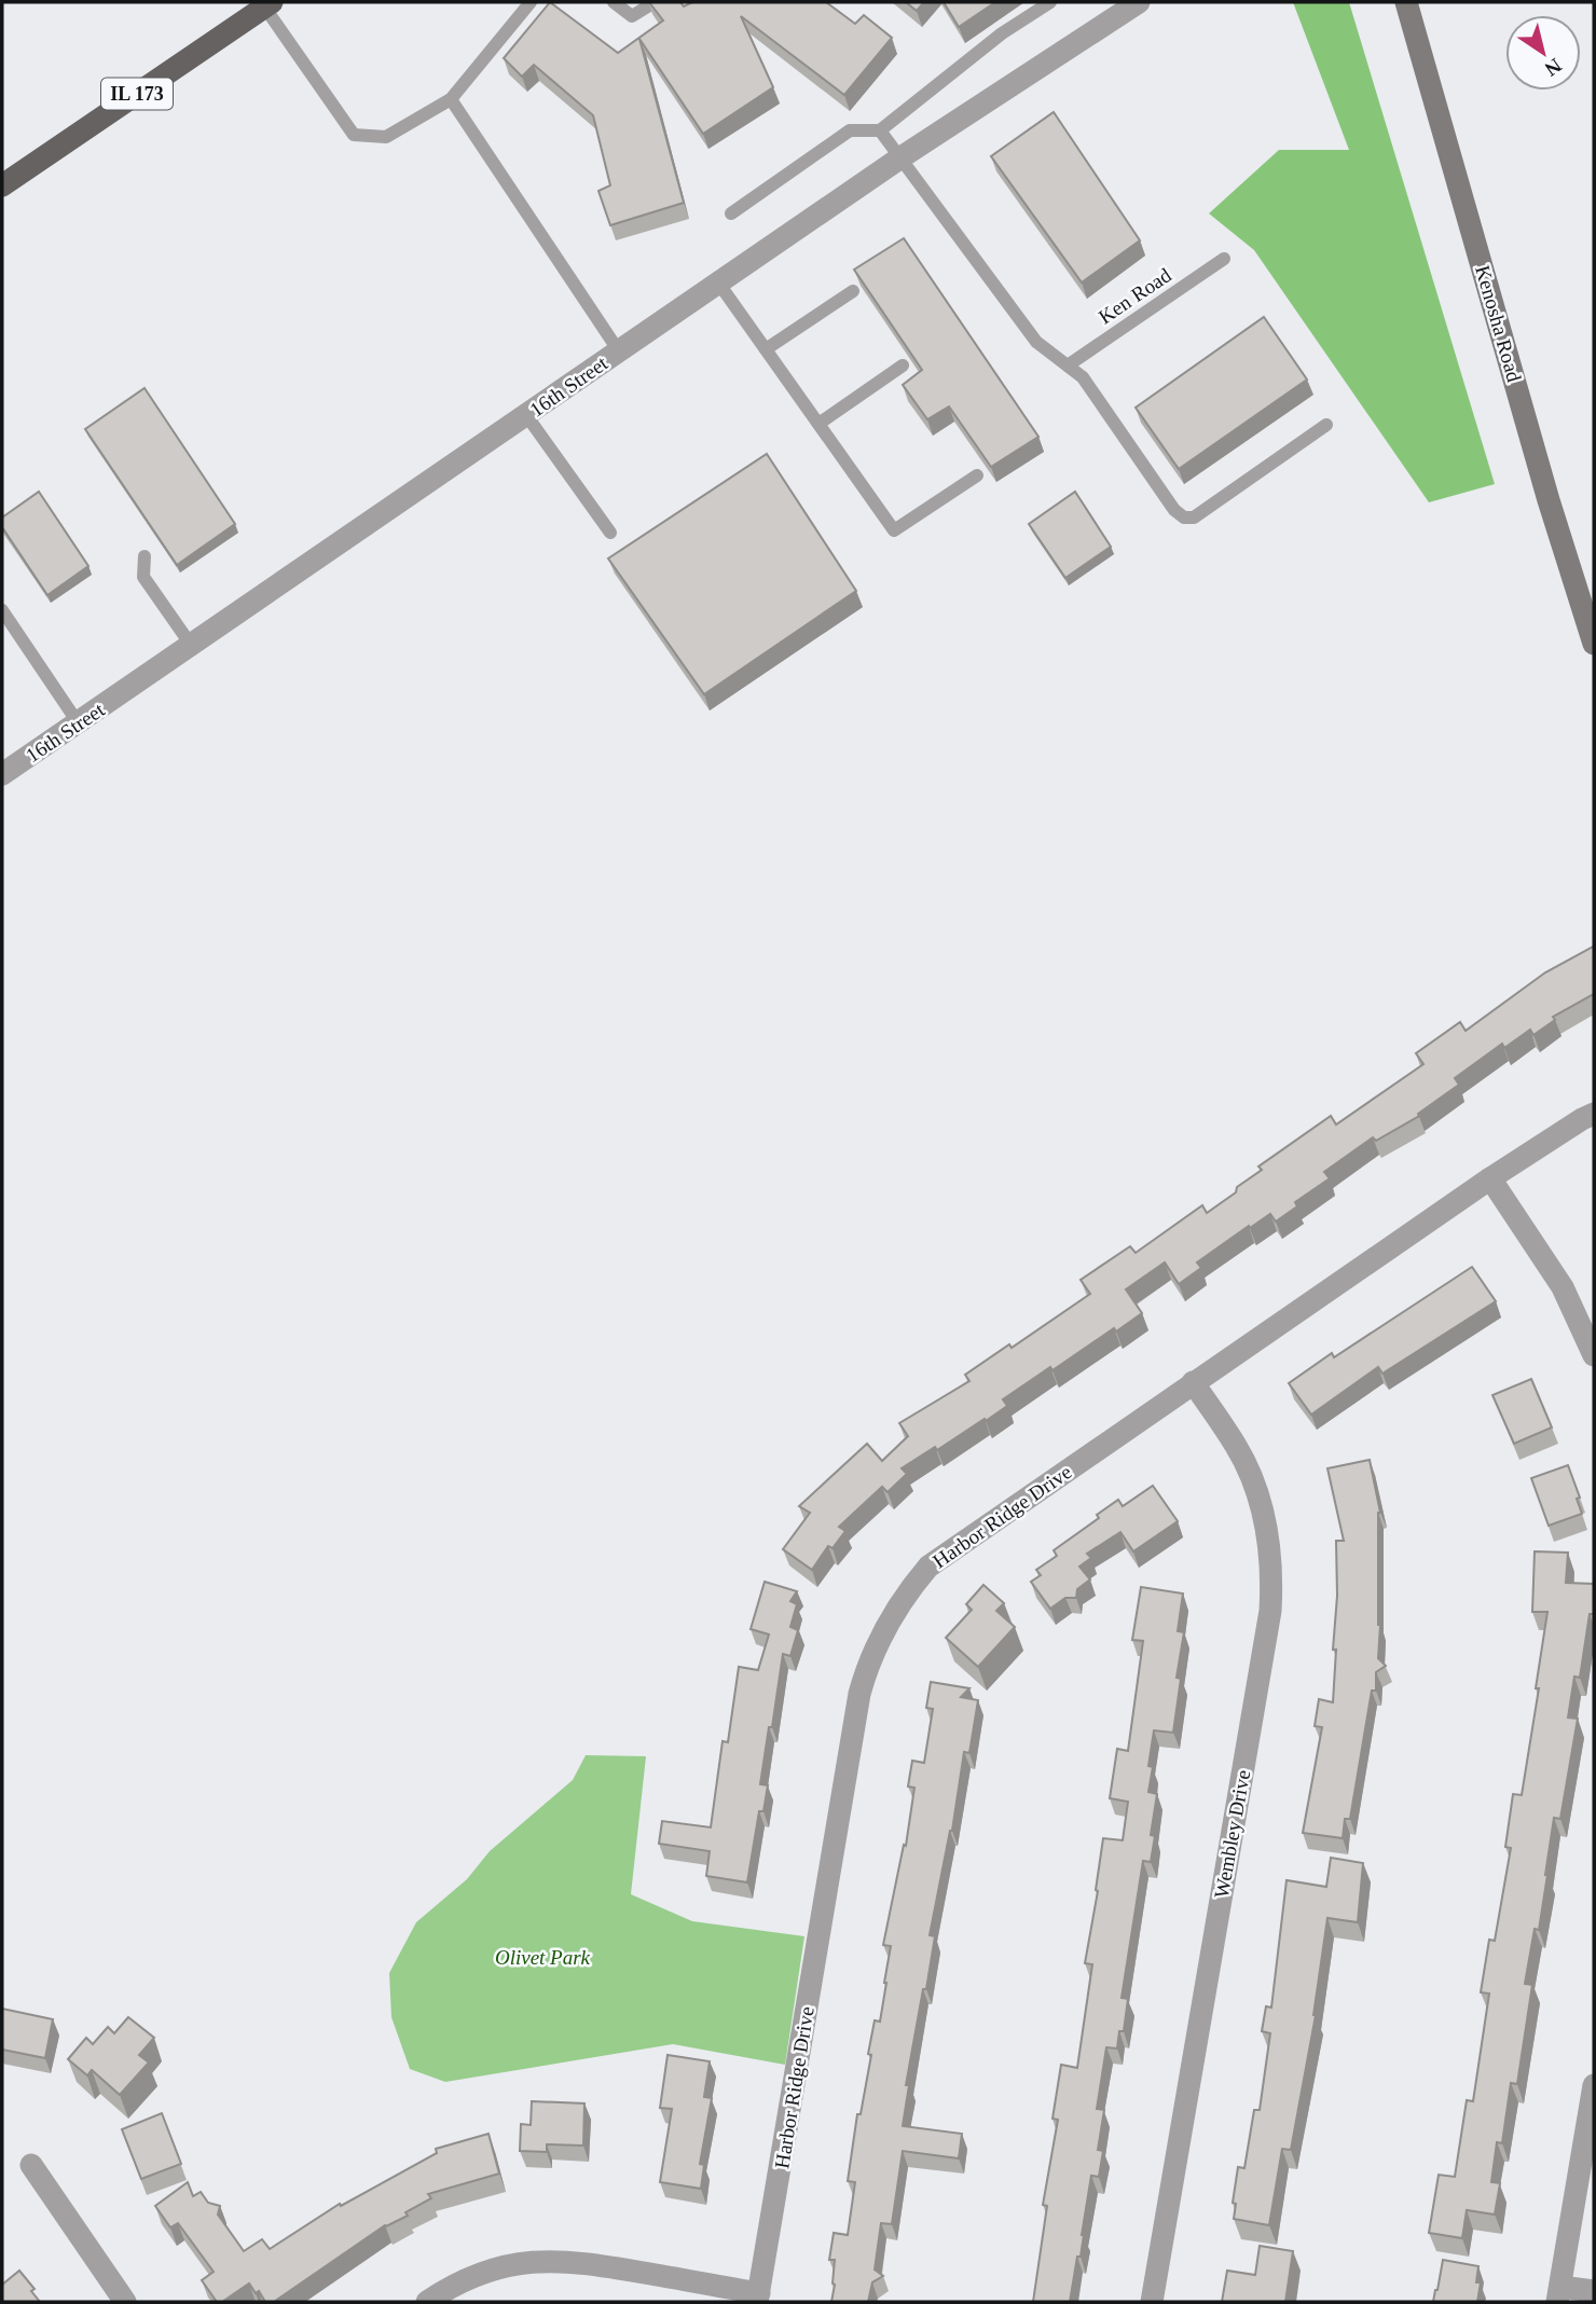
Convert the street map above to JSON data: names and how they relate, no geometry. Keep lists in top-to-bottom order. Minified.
{"streets":{"main road":["IL 173"],"street":["Kenosha Road","16th Street","Harbor Ridge Drive","Wembley Drive"],"lane":["Ken Road"]},"crossings":[["Harbor Ridge Drive","Wembley Drive"]],"parks":["Olivet Park"],"north":"bottom right"}
